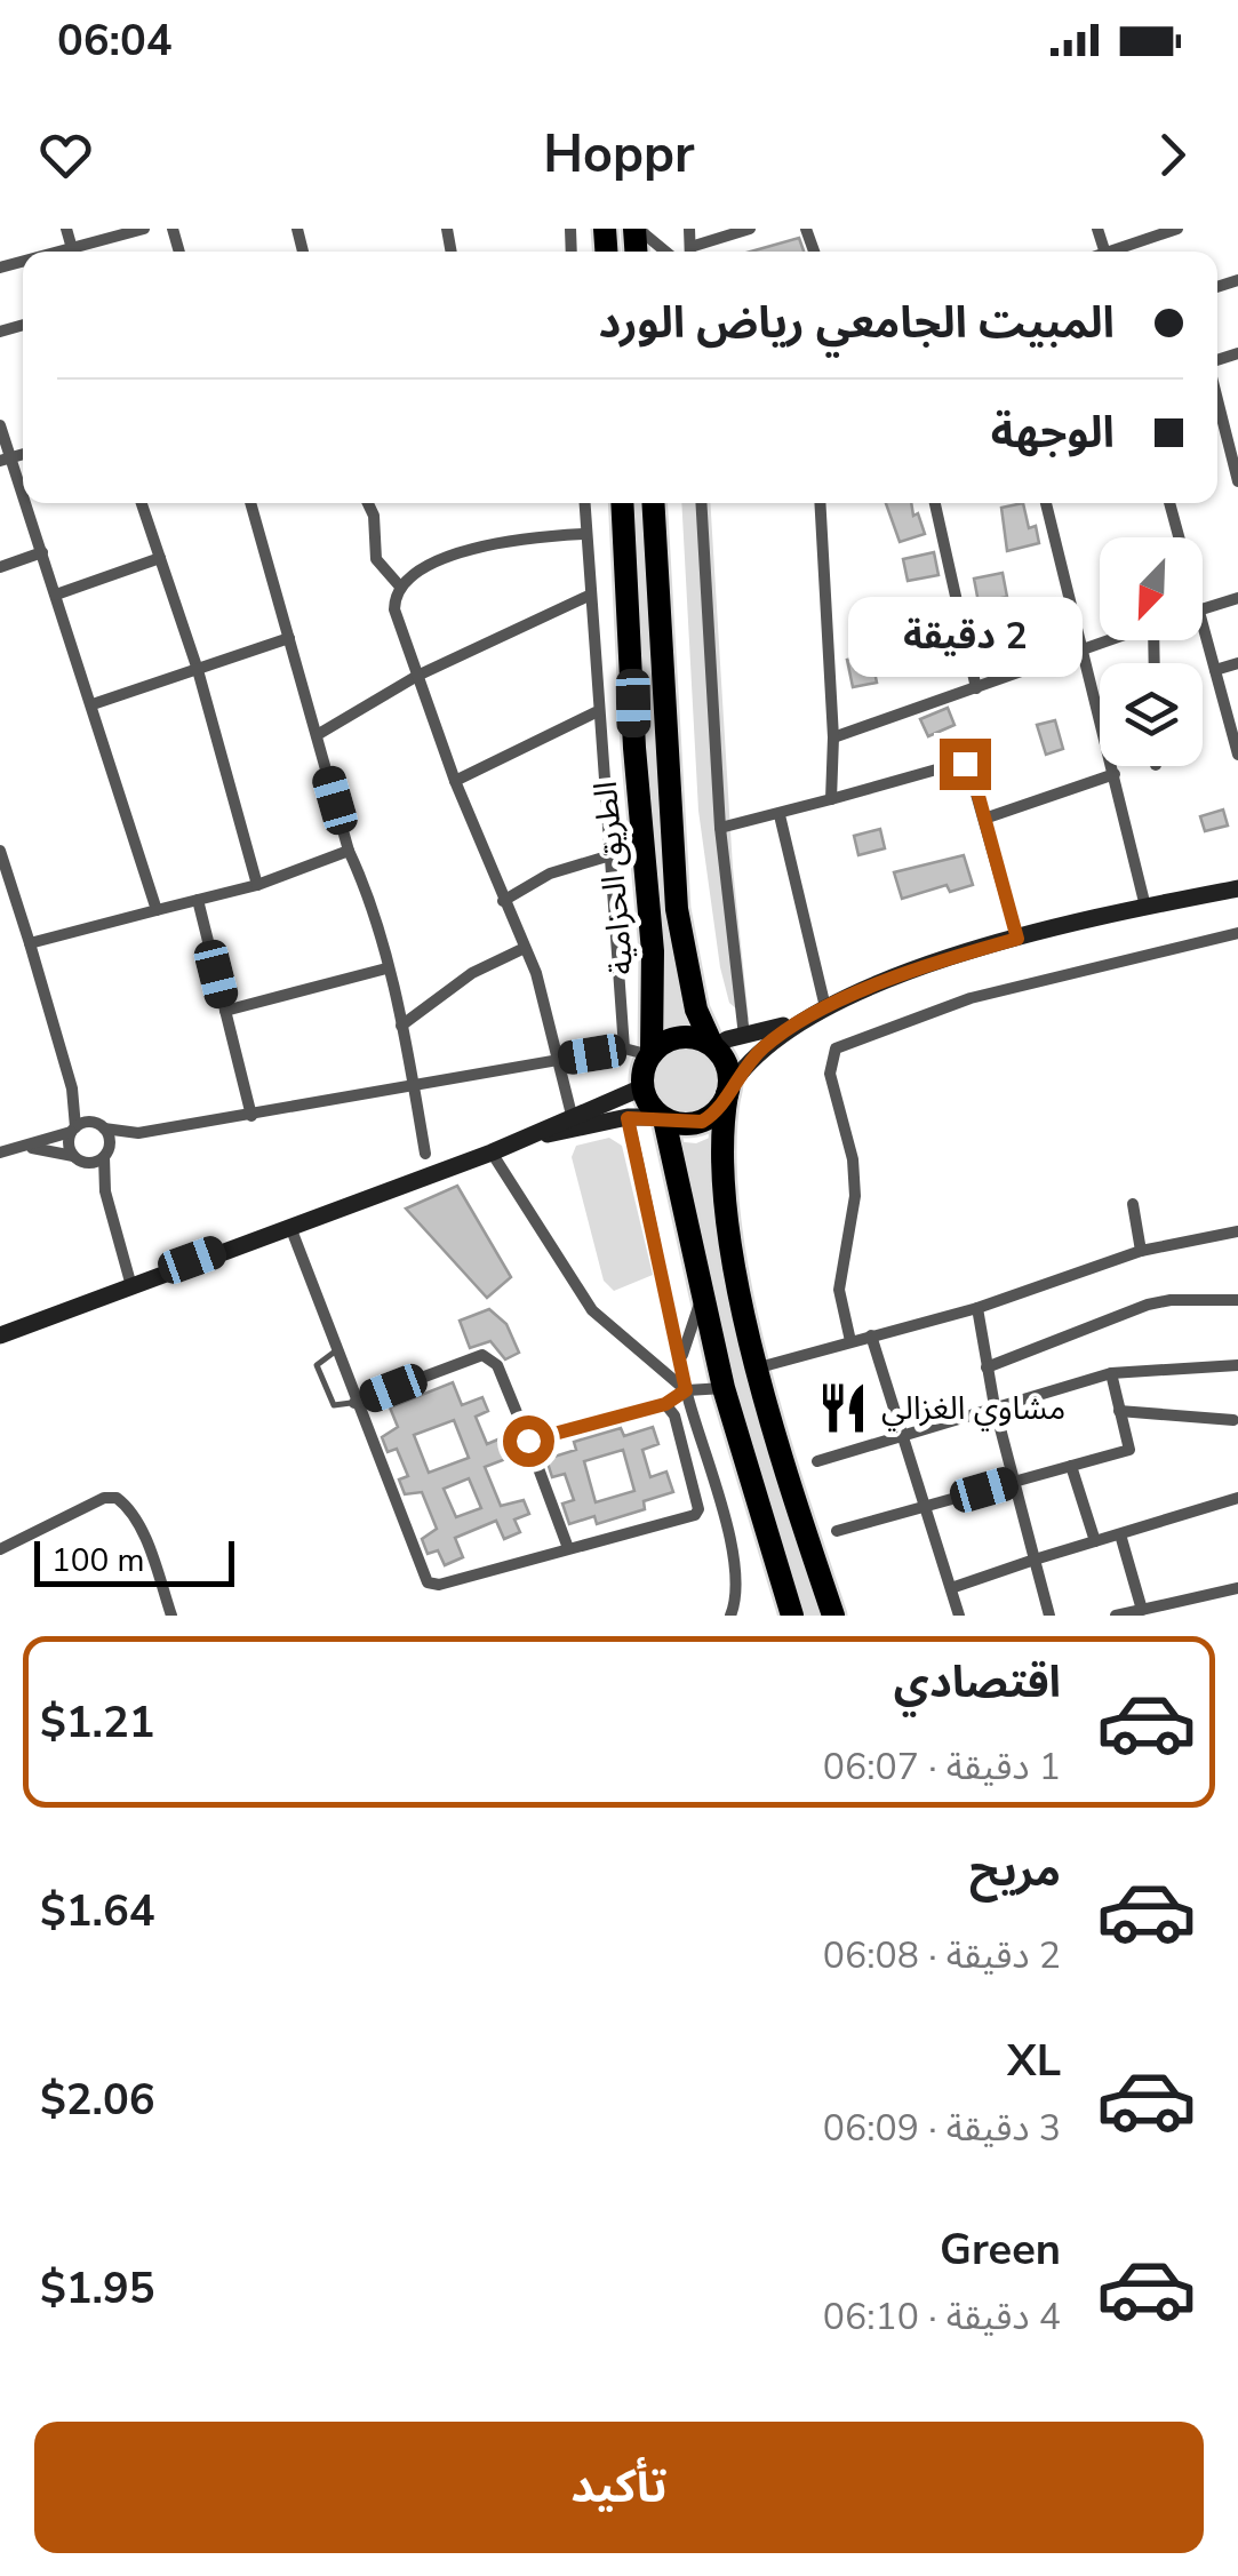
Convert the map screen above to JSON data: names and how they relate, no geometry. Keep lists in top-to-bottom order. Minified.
{"streets":{"highway":["الطريق الحزامية"]},"places":{"restaurant":["مشاوي الغزالي"]},"scale_bar":"100 m","north":"bottom left","page":{"status":"06:04","header":"Hoppr","banner":["المبيت الجامعي رياض الورد","الوجهة"],"bubble":"2 دقيقة","scale":"100 m","list":[{"name":"اقتصادي","note":"1 دقيقة · 06:07","value":"$1.21"},{"name":"مريح","note":"2 دقيقة · 06:08","value":"$1.64"},{"name":"XL","note":"3 دقيقة · 06:09","value":"$2.06"},{"name":"Green","note":"4 دقيقة · 06:10","value":"$1.95"}],"buttons":"تأكيد"}}
